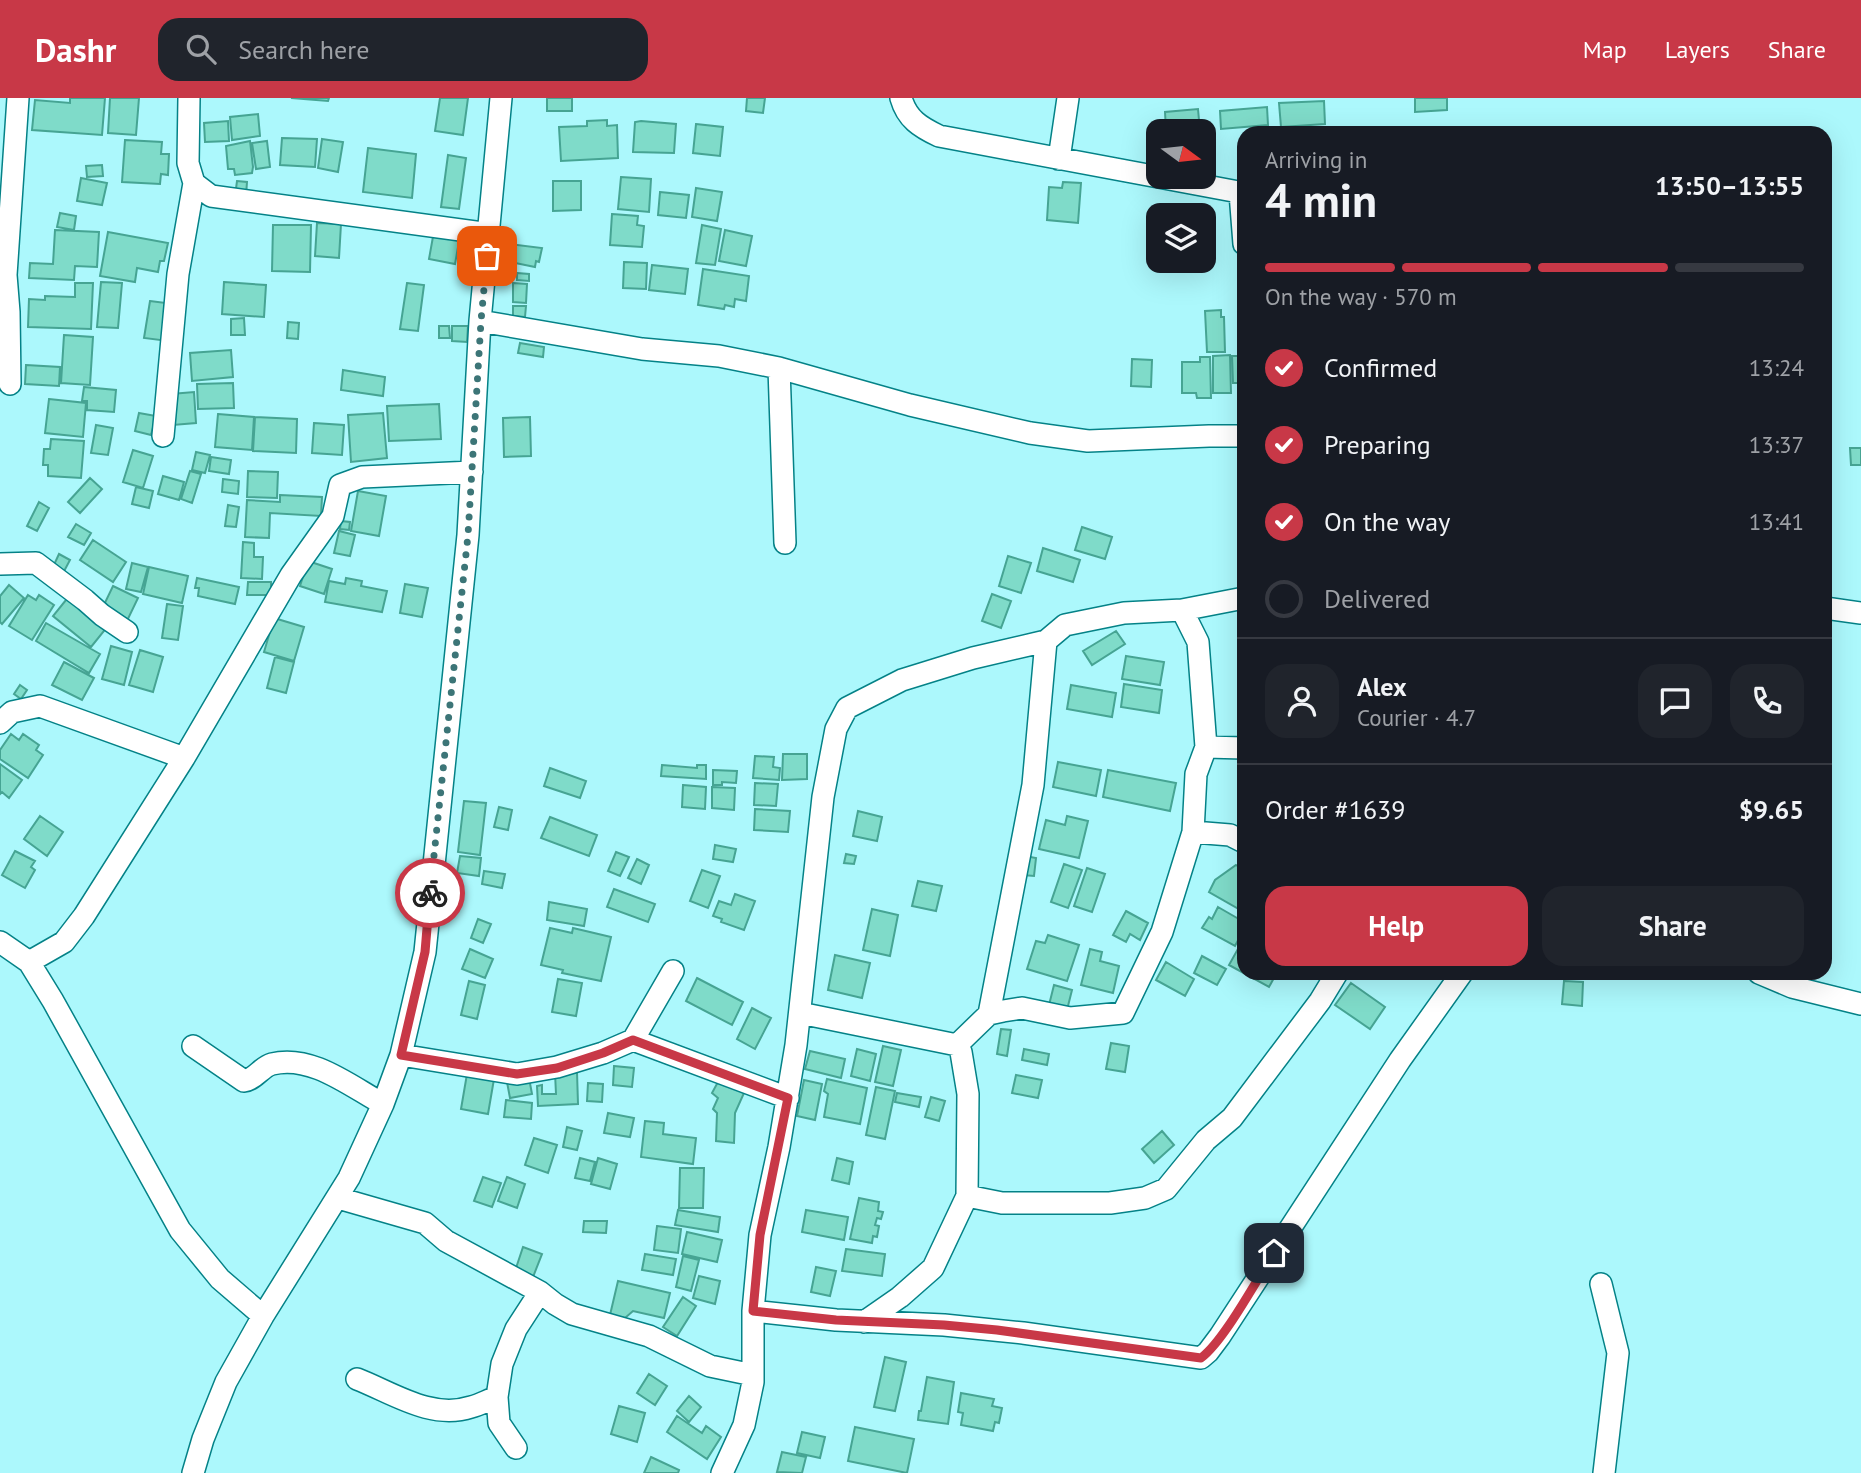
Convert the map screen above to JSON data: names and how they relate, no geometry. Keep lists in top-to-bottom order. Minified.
{"north":"right","page":{"header":"Dashr","search":"Search here","nav":["Map","Layers","Share"],"heading":["4 min","Arriving in","13:50–13:55"],"panel":["Alex","Courier · 4.7","Order #1639","$9.65"],"bar":"On the way · 570 m","list":[["Confirmed","13:24"],["Preparing","13:37"],["On the way","13:41"],"Delivered"],"buttons":["Help","Share"]}}
